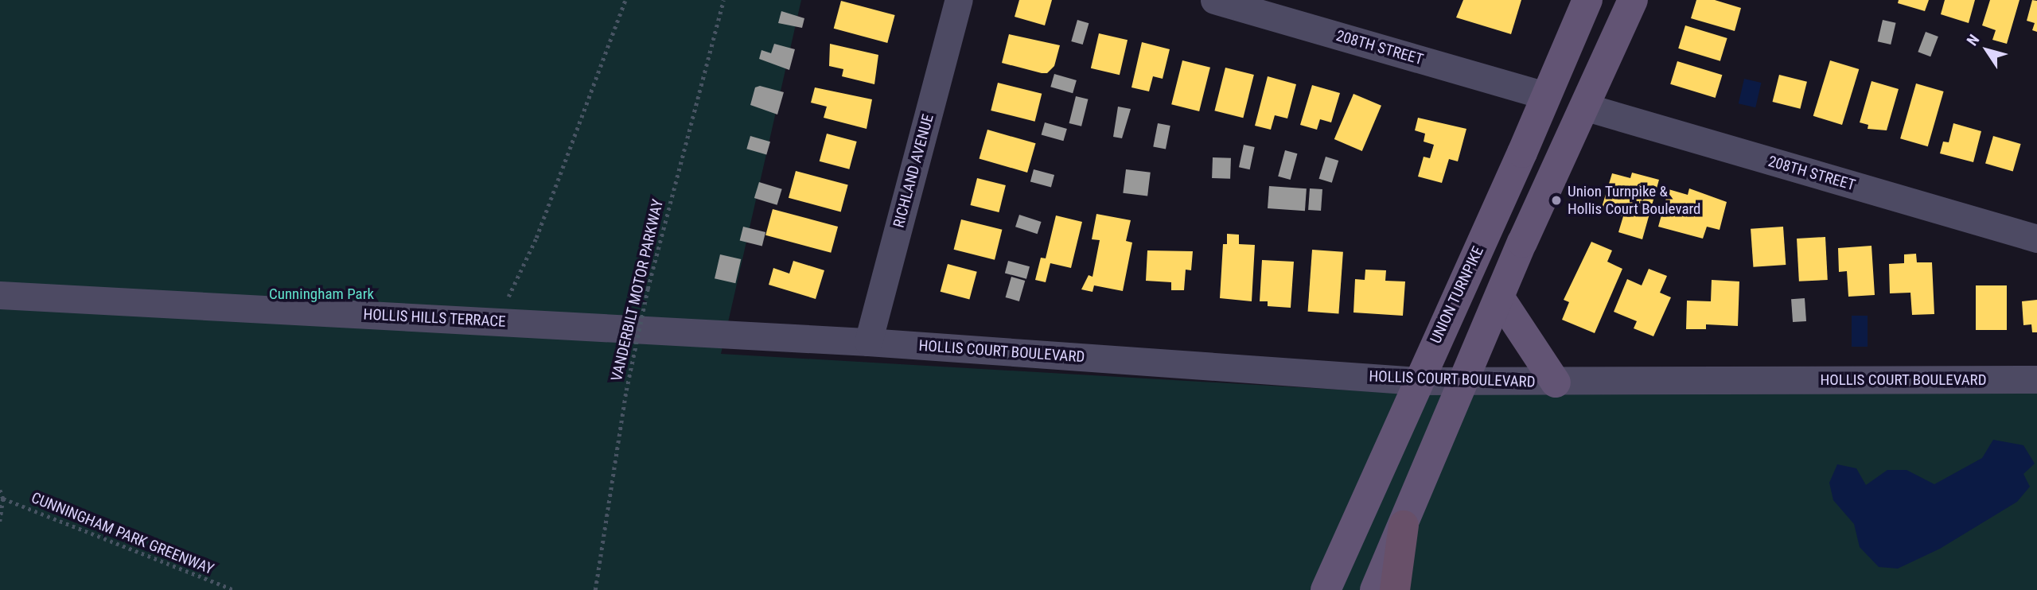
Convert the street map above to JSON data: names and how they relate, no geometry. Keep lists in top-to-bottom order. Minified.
{"streets":{"main road":["UNION TURNPIKE"],"street":["208TH STREET","RICHLAND AVENUE","HOLLIS HILLS TERRACE","HOLLIS COURT BOULEVARD"],"path":["VANDERBILT MOTOR PARKWAY","CUNNINGHAM PARK GREENWAY"]},"crossings":[["208TH STREET","UNION TURNPIKE"],["RICHLAND AVENUE","HOLLIS HILLS TERRACE"],["RICHLAND AVENUE","HOLLIS COURT BOULEVARD"],["UNION TURNPIKE","HOLLIS COURT BOULEVARD"],["HOLLIS HILLS TERRACE","HOLLIS COURT BOULEVARD"]],"parks":["Cunningham Park"],"places":["Union Turnpike & Hollis Court Boulevard"],"north":"top left"}
